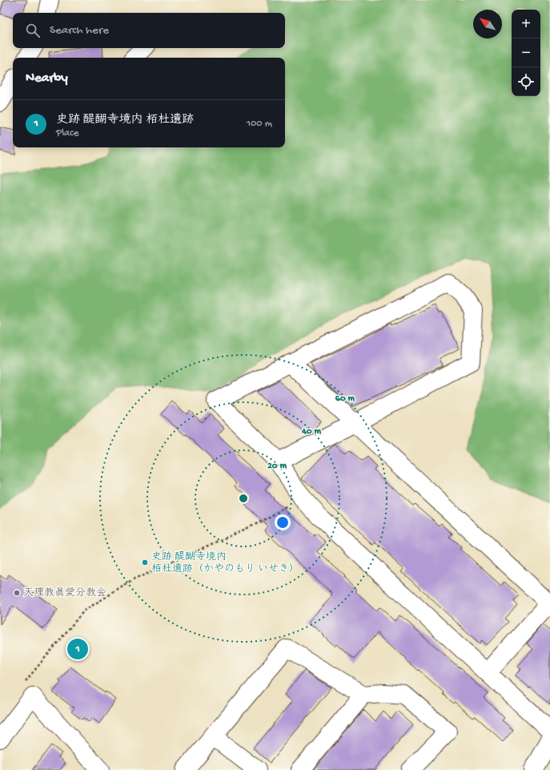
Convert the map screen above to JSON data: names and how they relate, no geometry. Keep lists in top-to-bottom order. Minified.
{"places":["史跡 醍醐寺境内 栢杜遺跡（かやのもり いせき）","天理教眞愛分教会"],"north":"top left","page":{"map_buttons":["+","−"],"search":"Search here","heading":"Nearby","list":[{"mark":"1","name":"史跡 醍醐寺境内 栢杜遺跡","note":"Place","value":"100 m"}],"pins":"1"},"rings":["60 m","40 m","20 m"]}
